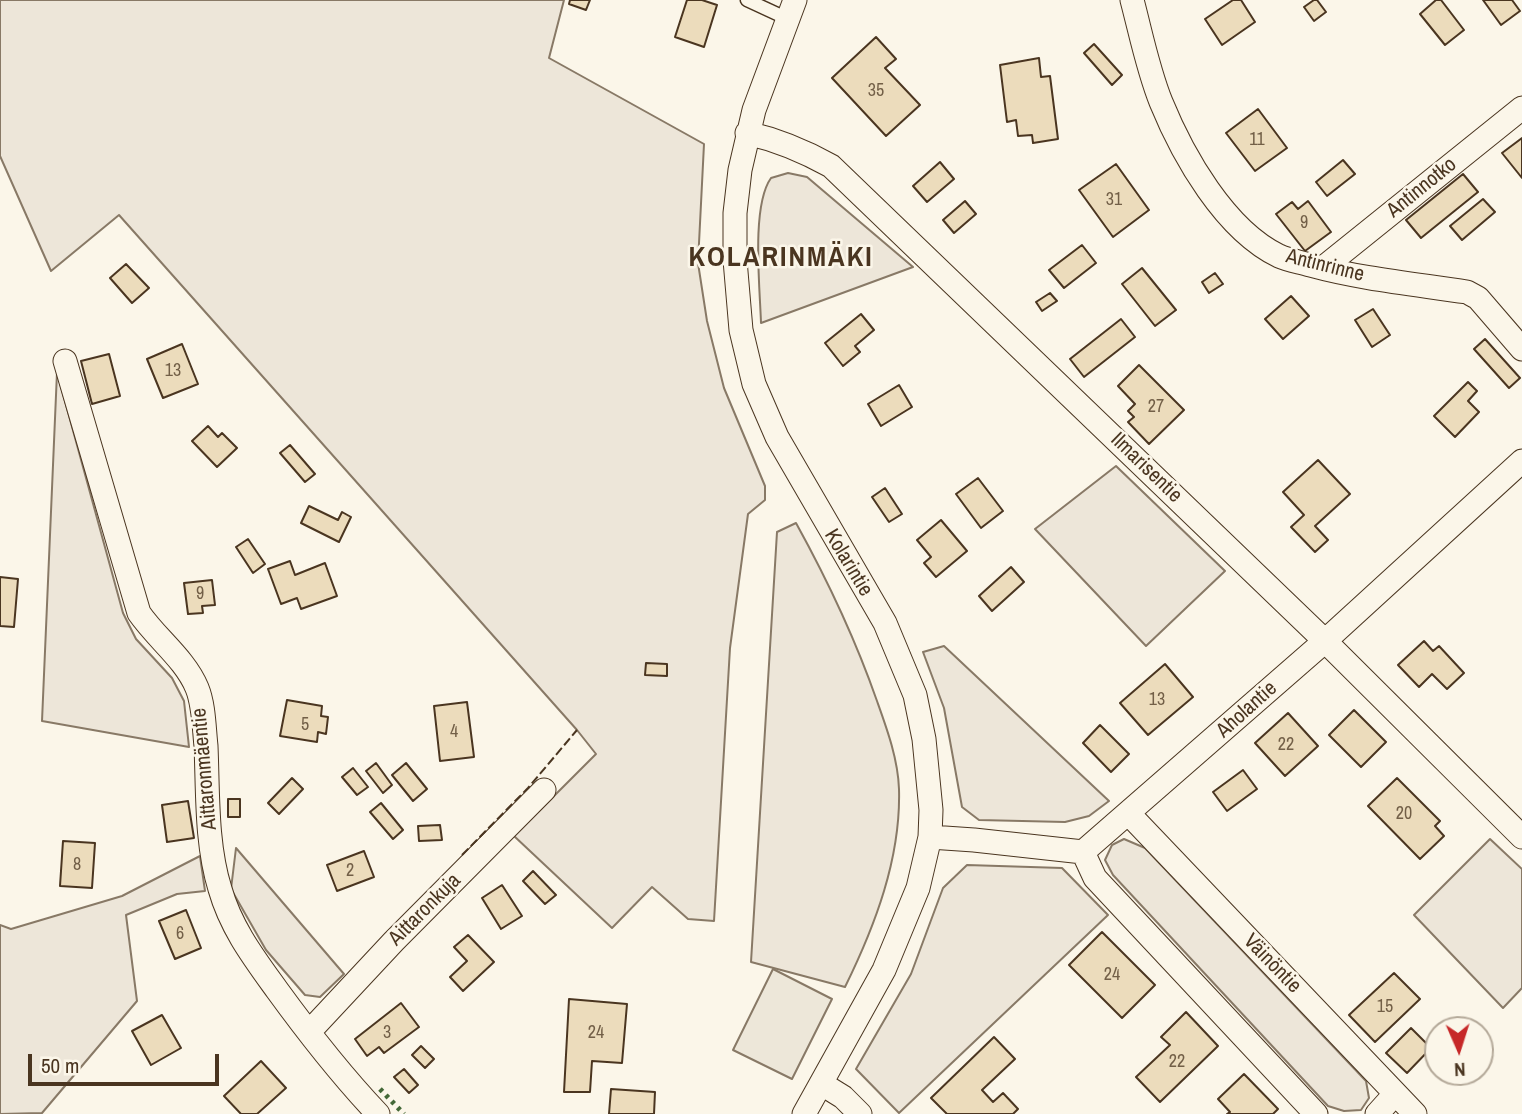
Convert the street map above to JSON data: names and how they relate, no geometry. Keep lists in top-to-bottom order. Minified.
{"streets":{"street":["Antinnotko","Antinrinne","Ilmarisentie","Kolarintie","Aholantie","Aittaronmäentie","Aittaronkuja","Väinöntie"]},"crossings":[["Antinnotko","Antinrinne"],["Ilmarisentie","Kolarintie"],["Ilmarisentie","Aholantie"],["Aholantie","Väinöntie"],["Aittaronmäentie","Aittaronkuja"]],"districts":["KOLARINMÄKI"],"house_numbers":["35","11","31","9","13","27","9","13","5","4","22","20","8","2","6","24","15","3","24","22"],"scale_bar":"50 m","north":"bottom"}
